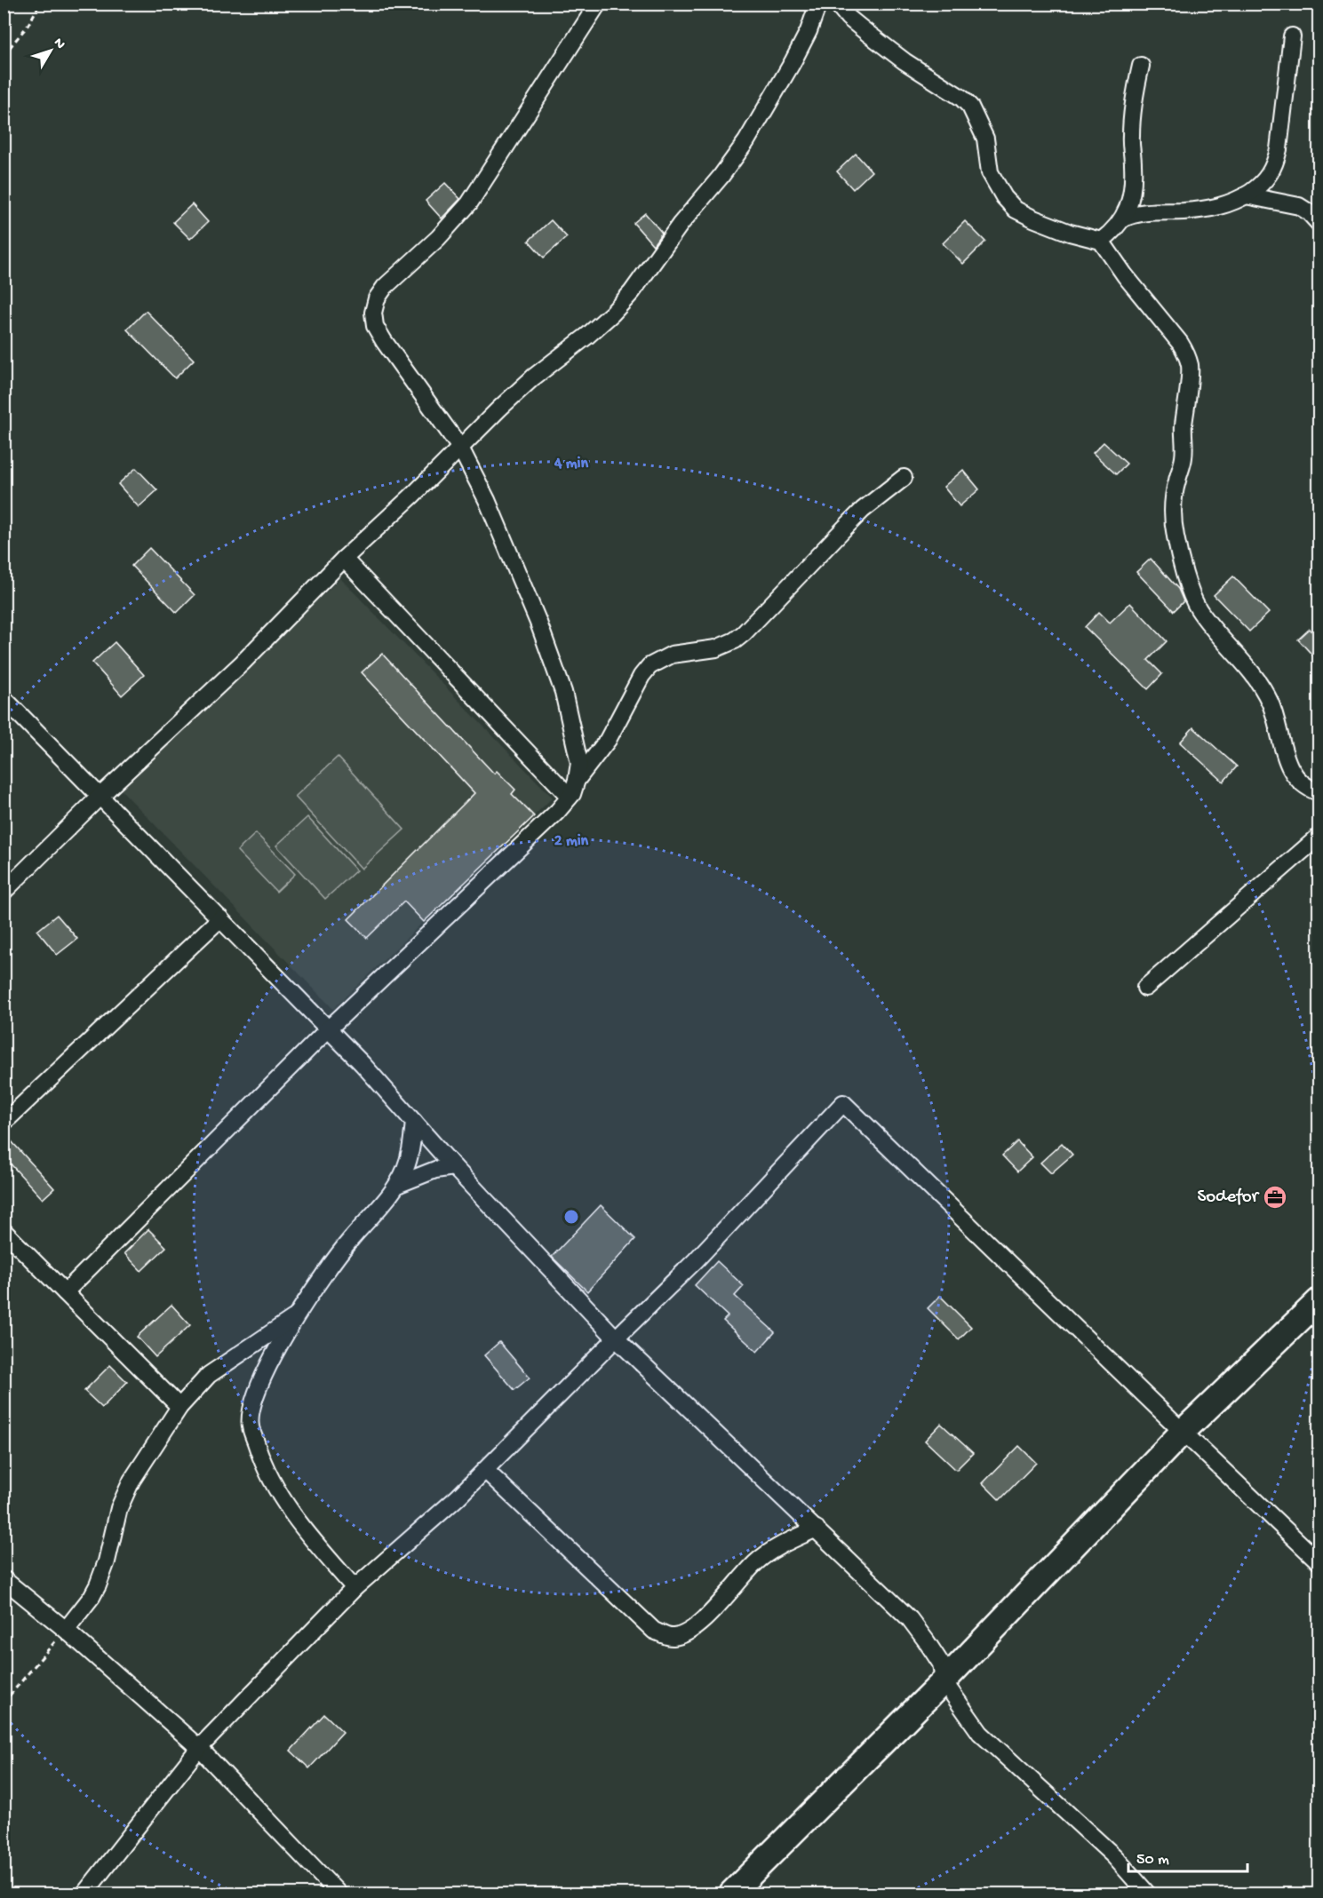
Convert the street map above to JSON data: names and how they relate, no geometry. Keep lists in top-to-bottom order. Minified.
{"places":{"office":["Sodefor"]},"scale_bar":"50 m","north":"top right","rings":["4 min","2 min"]}
